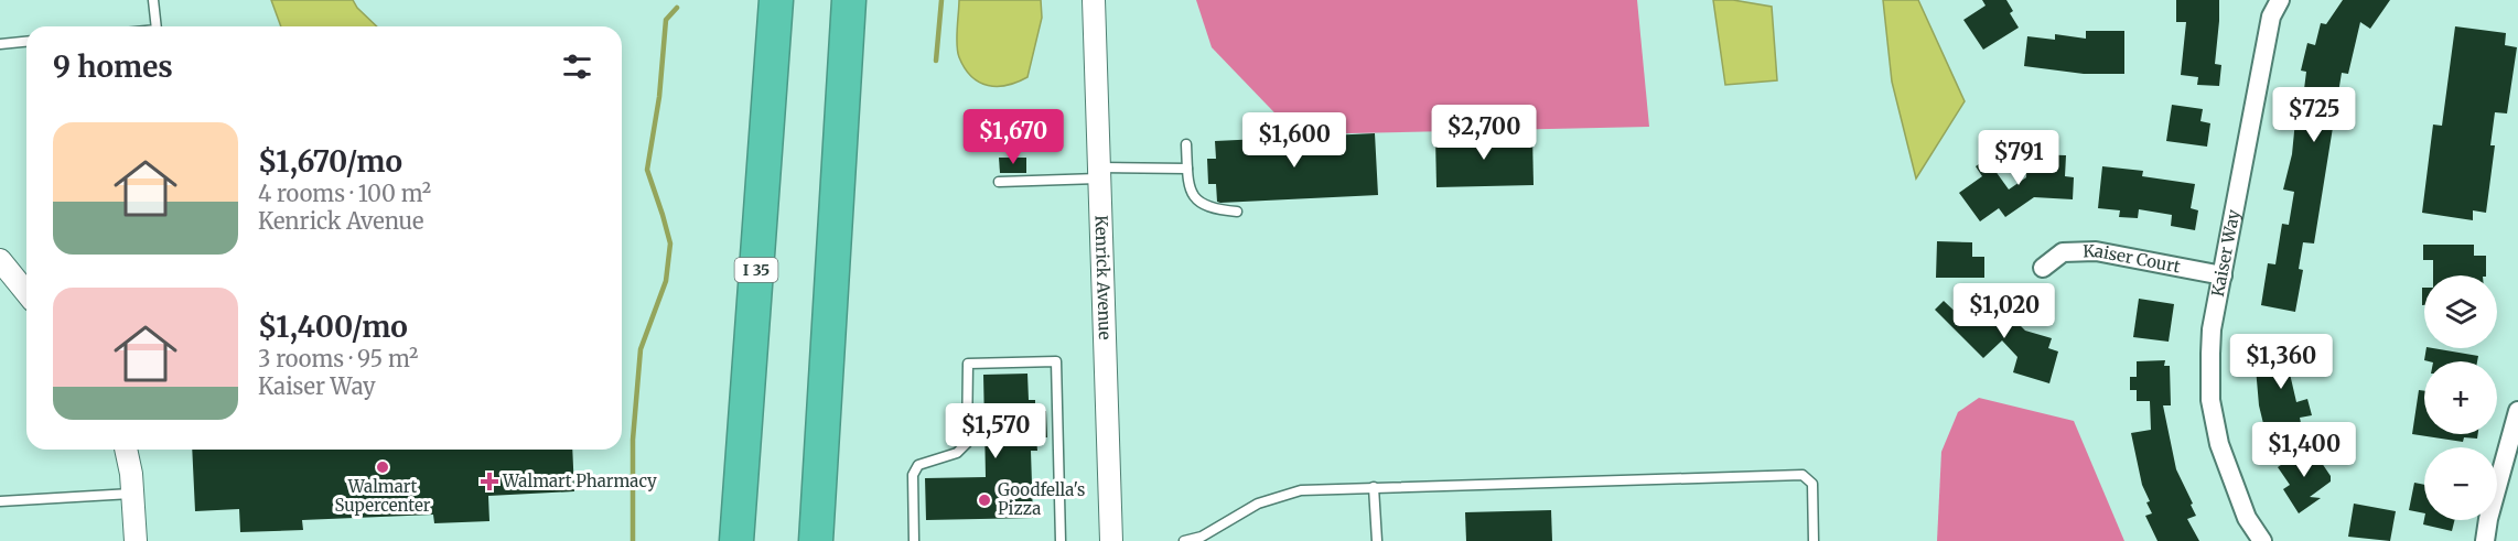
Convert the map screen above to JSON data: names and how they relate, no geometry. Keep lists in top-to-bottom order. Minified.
{"streets":{"highway":["I 35"],"street":["Kaiser Way","Kaiser Court","Kenrick Avenue"]},"crossings":[["Kaiser Way","Kaiser Court"]],"places":{"other":["Walmart Supercenter","Goodfella's Pizza"],"health":["Walmart Pharmacy"]},"page":{"heading":"9 homes","price":["$725","$2,700","$1,670","$1,600","$791","$1,020","$1,360","$1,570","$1,400"],"list":[{"name":"$1,670/mo","note":"4 rooms · 100 m² · Kenrick Avenue"},{"name":"$1,400/mo","note":"3 rooms · 95 m² · Kaiser Way"}],"map_buttons":["+","−"]}}
